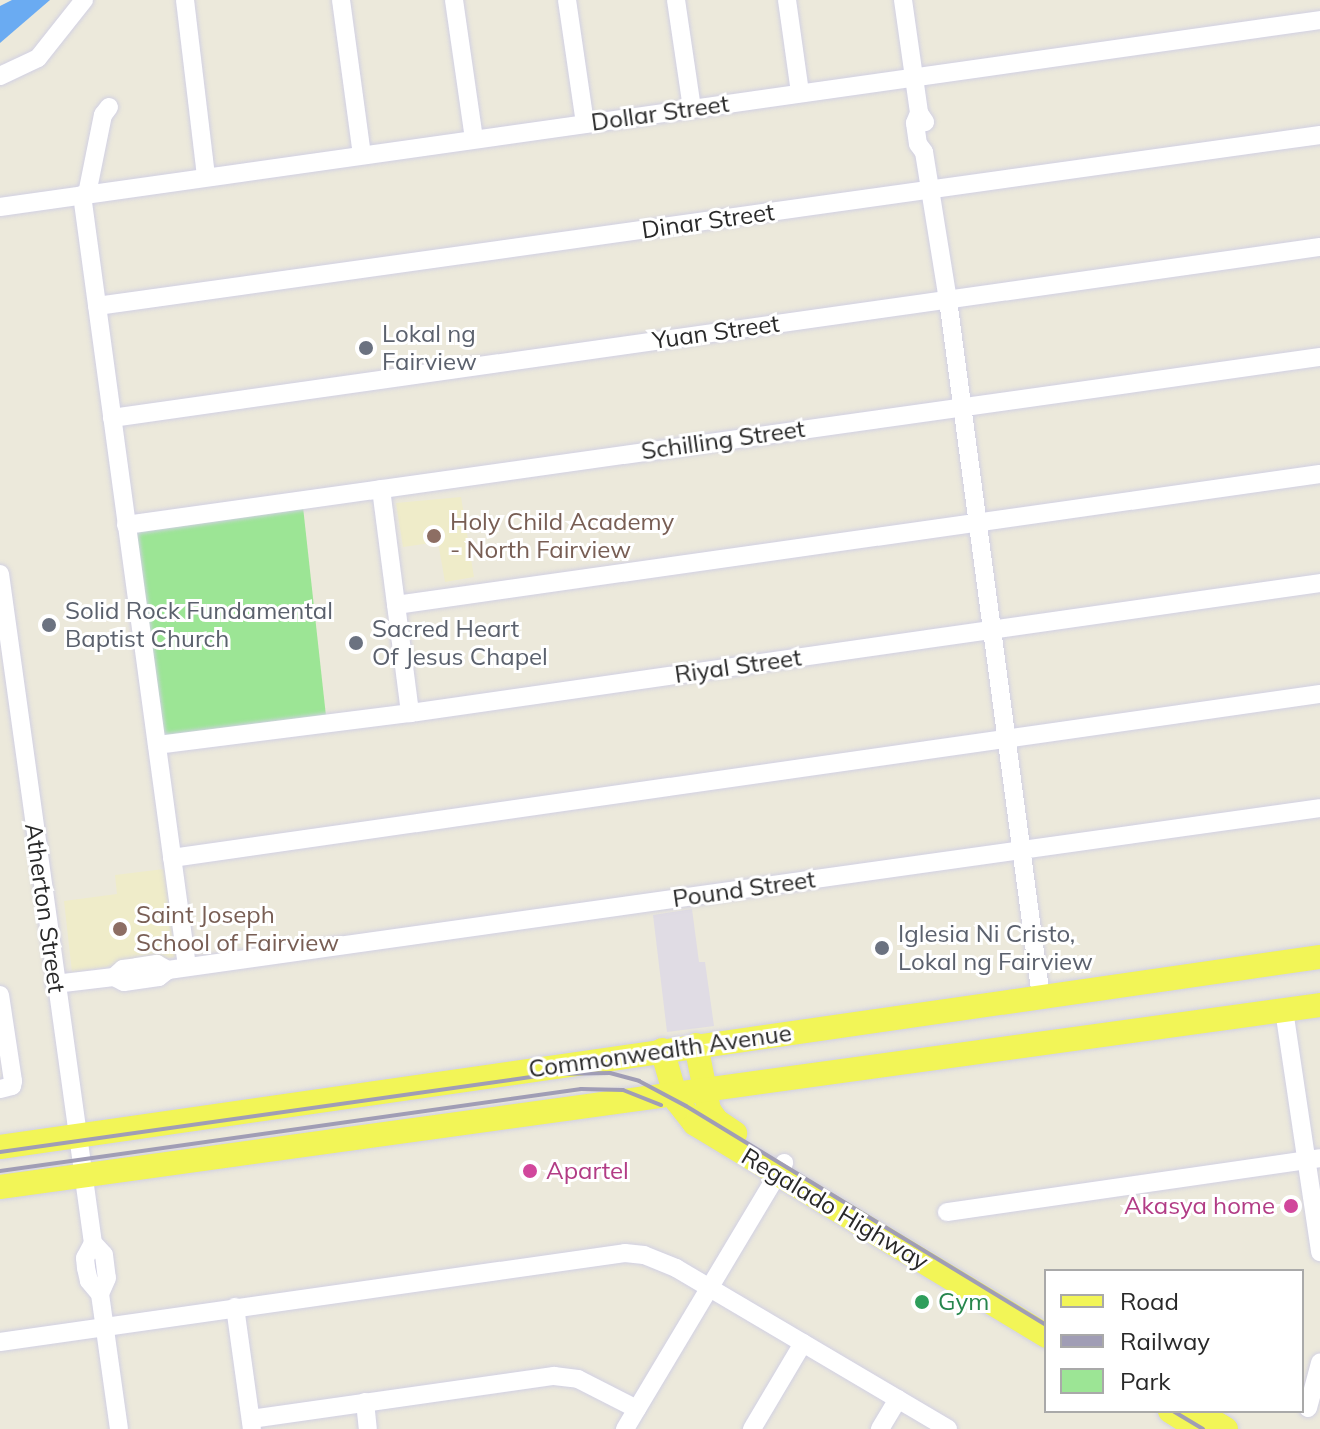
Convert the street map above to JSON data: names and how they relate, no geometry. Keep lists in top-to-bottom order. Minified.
{"streets":{"main road":["Commonwealth Avenue","Regalado Highway"],"street":["Dollar Street","Dinar Street","Yuan Street","Schilling Street","Riyal Street","Pound Street","Atherton Street"]},"crossings":[["Pound Street","Atherton Street"],["Atherton Street","Commonwealth Avenue"],["Commonwealth Avenue","Regalado Highway"]],"places":["Lokal ng Fairview","Holy Child Academy - North Fairview","Solid Rock Fundamental Baptist Church","Sacred Heart Of Jesus Chapel","Saint Joseph School of Fairview","Iglesia Ni Cristo, Lokal ng Fairview","Apartel","Akasya home","Gym"],"legend":["Road","Railway","Park"]}
